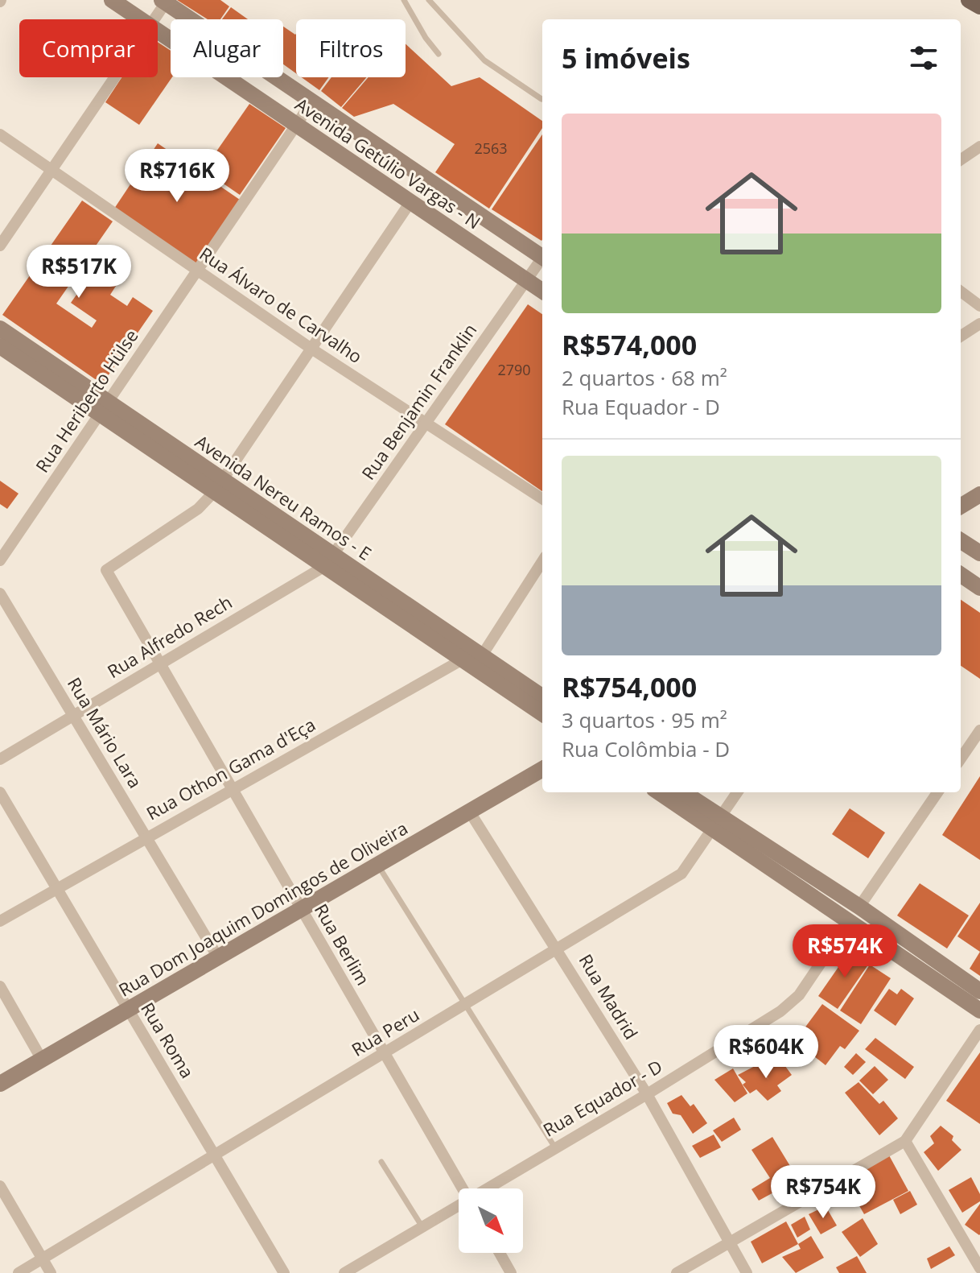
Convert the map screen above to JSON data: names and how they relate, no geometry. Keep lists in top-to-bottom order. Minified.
{"streets":{"street":["Avenida Getúlio Vargas - N","Rua Álvaro de Carvalho","Rua Heriberto Hülse","Rua Benjamin Franklin","Avenida Nereu Ramos - E","Rua Alfredo Rech","Rua Mário Lara","Rua Othon Gama d'Eça","Rua Dom Joaquim Domingos de Oliveira","Rua Berlim","Rua Madrid","Rua Peru","Rua Roma","Rua Equador - D"]},"crossings":[["Avenida Getúlio Vargas - N","Rua Heriberto Hülse"],["Avenida Getúlio Vargas - N","Rua Benjamin Franklin"],["Rua Álvaro de Carvalho","Rua Heriberto Hülse"],["Rua Álvaro de Carvalho","Rua Benjamin Franklin"],["Rua Heriberto Hülse","Avenida Nereu Ramos - E"],["Rua Benjamin Franklin","Avenida Nereu Ramos - E"],["Rua Benjamin Franklin","Rua Alfredo Rech"],["Avenida Nereu Ramos - E","Rua Alfredo Rech"],["Avenida Nereu Ramos - E","Rua Othon Gama d'Eça"],["Avenida Nereu Ramos - E","Rua Berlim"],["Rua Alfredo Rech","Rua Mário Lara"],["Rua Alfredo Rech","Rua Berlim"],["Rua Mário Lara","Rua Othon Gama d'Eça"],["Rua Mário Lara","Rua Dom Joaquim Domingos de Oliveira"],["Rua Othon Gama d'Eça","Rua Berlim"],["Rua Othon Gama d'Eça","Rua Roma"],["Rua Dom Joaquim Domingos de Oliveira","Rua Berlim"],["Rua Dom Joaquim Domingos de Oliveira","Rua Madrid"],["Rua Dom Joaquim Domingos de Oliveira","Rua Roma"],["Rua Berlim","Rua Peru"],["Rua Madrid","Rua Peru"],["Rua Madrid","Rua Equador - D"],["Rua Peru","Rua Roma"]],"house_numbers":["2563","2790"],"north":"bottom right","page":{"chip":["Comprar","Alugar","Filtros"],"heading":"5 imóveis","list":[{"name":"R$574,000","note":"2 quartos · 68 m² · Rua Equador - D"},{"name":"R$754,000","note":"3 quartos · 95 m² · Rua Colômbia - D"}],"price":["R$716K","R$517K","R$574K","R$604K","R$754K"]}}
